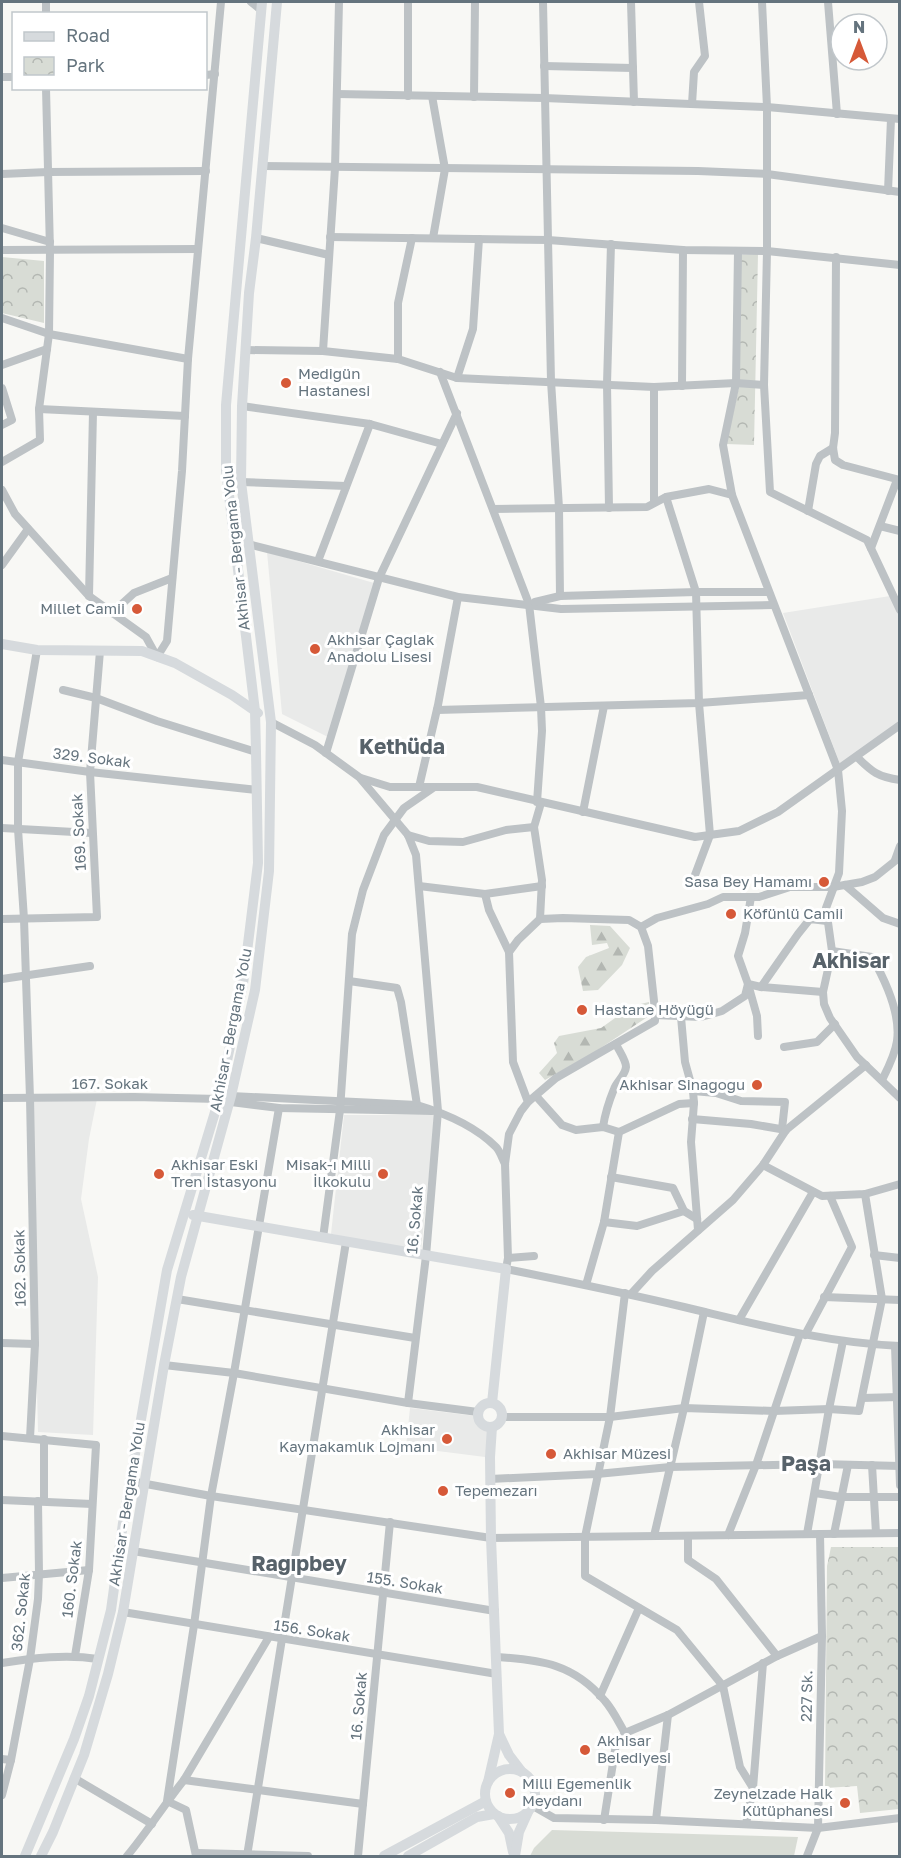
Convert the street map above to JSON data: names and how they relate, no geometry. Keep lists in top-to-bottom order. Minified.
{"streets":{"main road":["Akhisar - Bergama Yolu"],"street":["329. Sokak","169. Sokak","167. Sokak","16. Sokak","162. Sokak","160. Sokak","155. Sokak","362. Sokak","156. Sokak","227 Sk."]},"crossings":[["Akhisar - Bergama Yolu","329. Sokak"],["Akhisar - Bergama Yolu","167. Sokak"],["Akhisar - Bergama Yolu","155. Sokak"],["Akhisar - Bergama Yolu","156. Sokak"],["329. Sokak","169. Sokak"],["329. Sokak","162. Sokak"],["169. Sokak","162. Sokak"],["167. Sokak","162. Sokak"],["16. Sokak","155. Sokak"],["16. Sokak","156. Sokak"],["160. Sokak","362. Sokak"]],"districts":["Kethüda","Akhisar","Paşa","Ragıpbey"],"places":["Medigün Hastanesi","Millet Camii","Akhisar Çağlak Anadolu Lisesi","Sasa Bey Hamamı","Köfünlü Camii","Hastane Höyüğü","Akhisar Sinagogu","Akhisar Eski Tren İstasyonu","Misak-ı Milli İlkokulu","Akhisar Kaymakamlık Lojmanı","Akhisar Müzesi","Tepemezarı","Akhisar Belediyesi","Milli Egemenlik Meydanı","Zeynelzade Halk Kütüphanesi"],"legend":["Road","Park"],"north":"top"}
